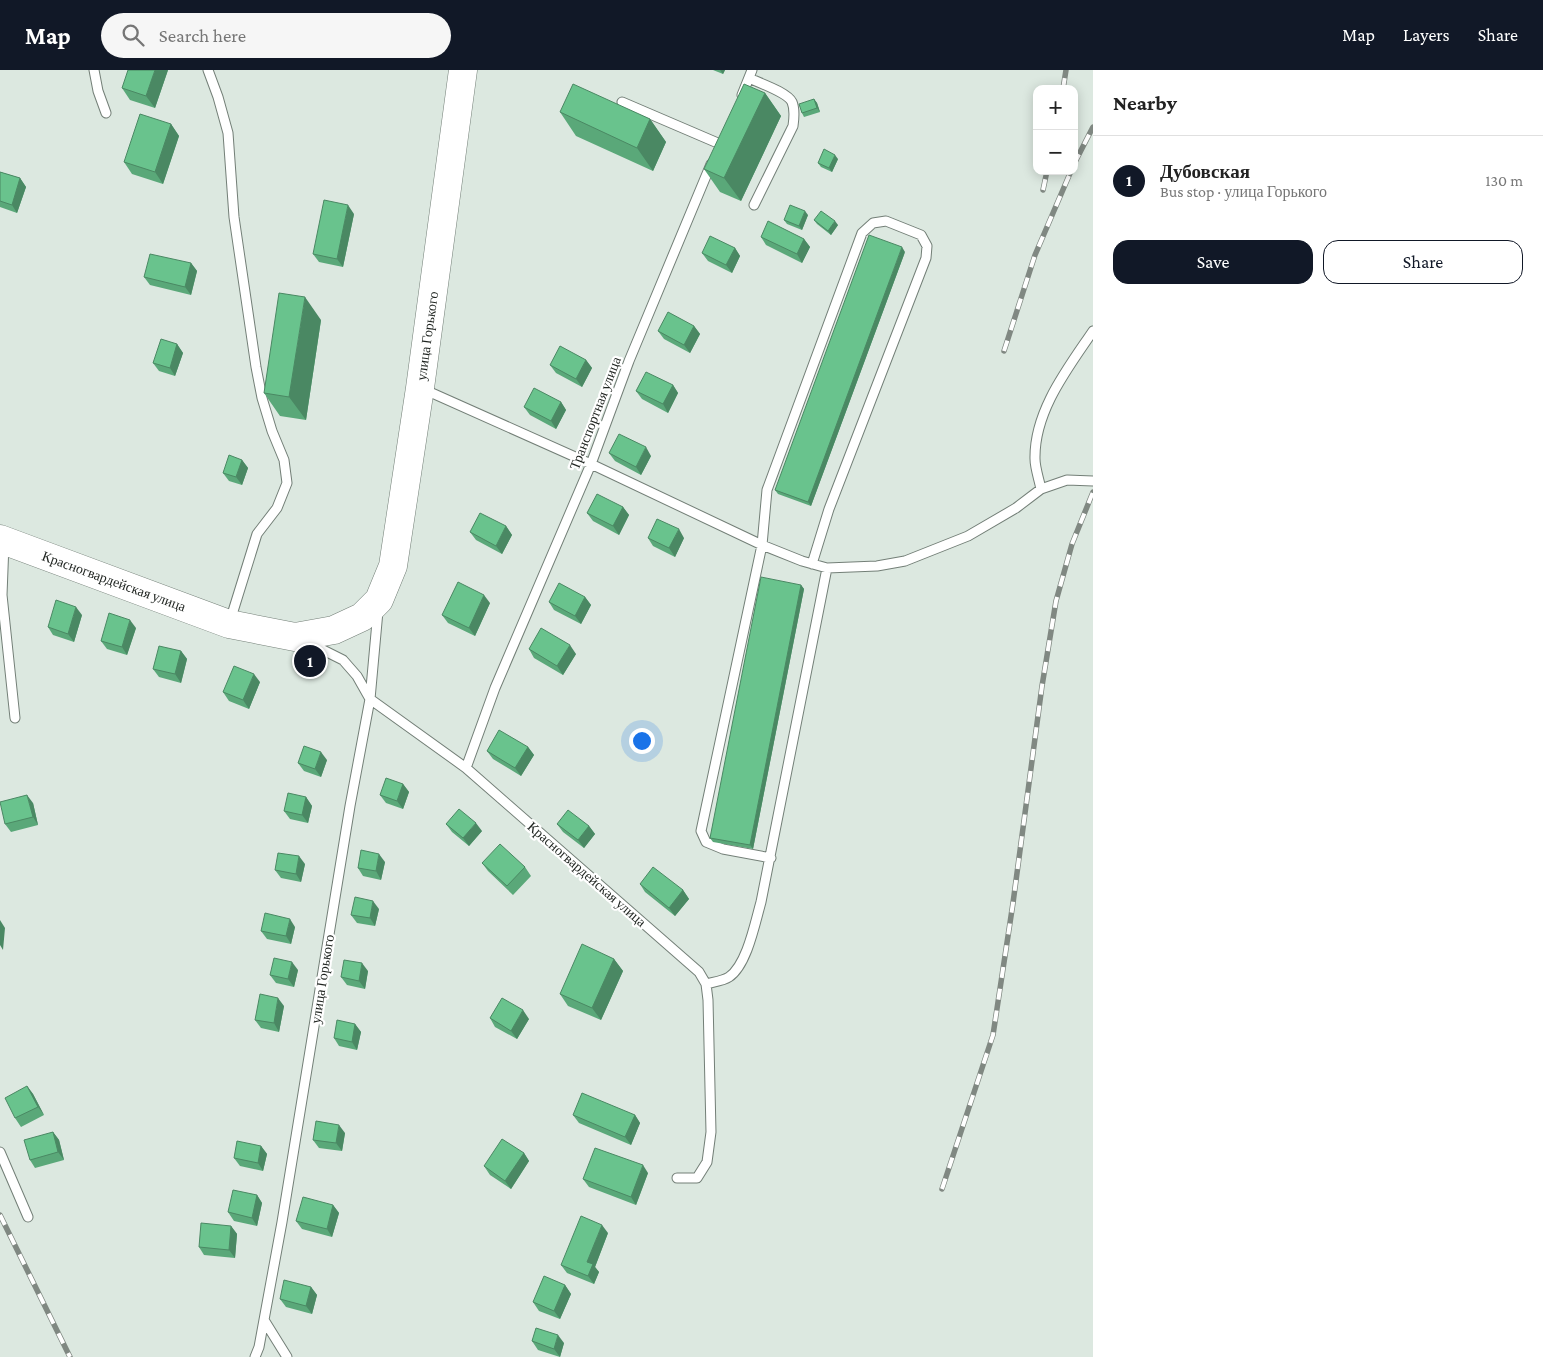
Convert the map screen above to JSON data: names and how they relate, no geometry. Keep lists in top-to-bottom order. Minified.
{"streets":{"main road":["улица Горького","Красногвардейская улица"],"lane":["Транспортная улица"]},"crossings":[["улица Горького","Красногвардейская улица"],["Транспортная улица","Красногвардейская улица"]],"page":{"header":"Map","search":"Search here","nav":["Map","Layers","Share"],"heading":"Nearby","map_buttons":["+","−"],"list":[{"mark":"1","name":"Дубовская","note":"Bus stop · улица Горького","value":"130 m"}],"buttons":["Save","Share"],"pins":"1"}}
